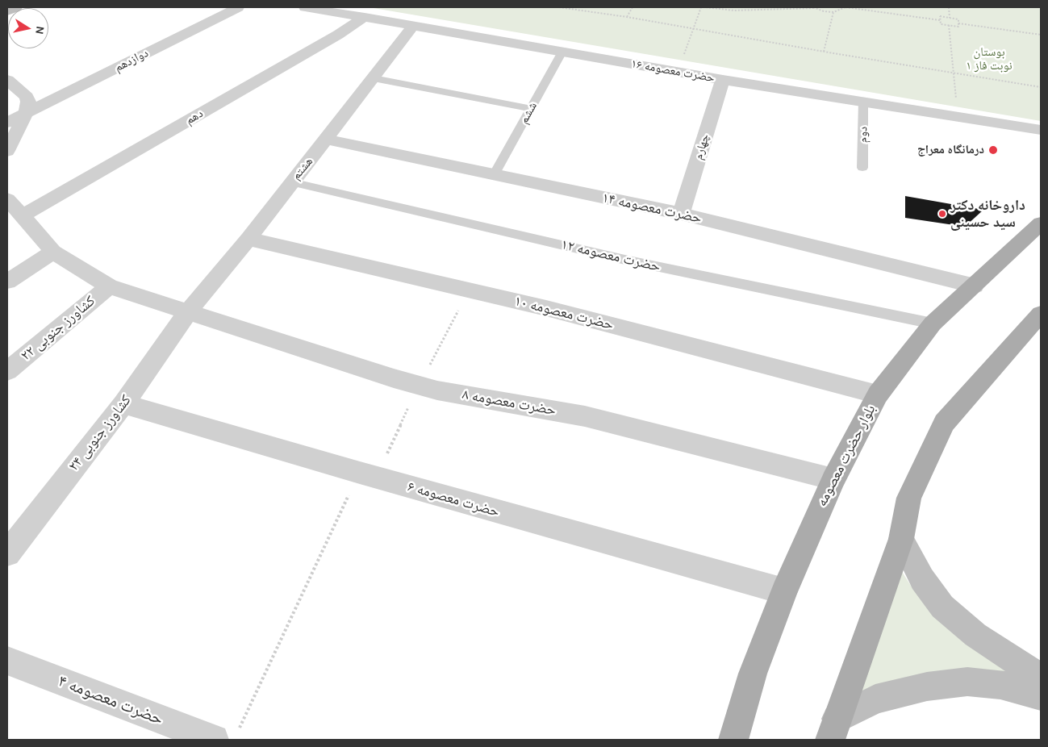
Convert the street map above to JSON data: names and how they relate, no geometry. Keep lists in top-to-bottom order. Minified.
{"streets":{"main road":["بلوار حضرت معصومه"],"street":["دوازدهم","حضرت معصومه ۱۶","دهم","چهارم","هشتم","حضرت معصومه ۱۴","حضرت معصومه ۱۰","کشاورز جنوبی ۲۲","حضرت معصومه ۸","کشاورز جنوبی ۲۴","حضرت معصومه ۶","حضرت معصومه ۴"],"lane":["ششم","دوم","حضرت معصومه ۱۲"]},"crossings":[["حضرت معصومه ۱۶","ششم"],["حضرت معصومه ۱۶","دهم"],["حضرت معصومه ۱۶","دوم"],["حضرت معصومه ۱۶","چهارم"],["حضرت معصومه ۱۶","هشتم"],["ششم","حضرت معصومه ۱۴"],["دهم","حضرت معصومه ۸"],["چهارم","حضرت معصومه ۱۴"],["هشتم","حضرت معصومه ۱۴"],["هشتم","حضرت معصومه ۱۲"],["هشتم","حضرت معصومه ۱۰"],["هشتم","حضرت معصومه ۸"],["هشتم","کشاورز جنوبی ۲۴"],["حضرت معصومه ۱۴","بلوار حضرت معصومه"],["حضرت معصومه ۱۲","بلوار حضرت معصومه"],["حضرت معصومه ۱۰","بلوار حضرت معصومه"],["کشاورز جنوبی ۲۲","حضرت معصومه ۸"],["حضرت معصومه ۸","کشاورز جنوبی ۲۴"],["حضرت معصومه ۸","بلوار حضرت معصومه"],["کشاورز جنوبی ۲۴","حضرت معصومه ۶"],["بلوار حضرت معصومه","حضرت معصومه ۶"]],"parks":["بوستان نوبت فاز ۱"],"places":["درمانگاه معراج","داروخانه دکتر سید حسینی"],"north":"right"}
